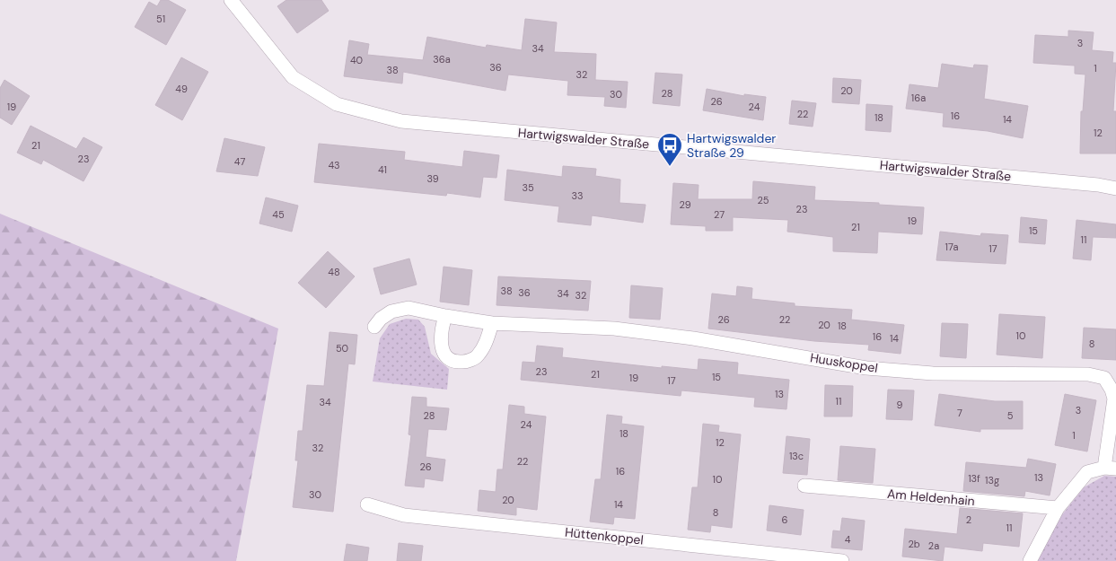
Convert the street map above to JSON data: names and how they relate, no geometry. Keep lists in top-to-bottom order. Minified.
{"streets":{"street":["Hartwigswalder Straße","Huuskoppel","Am Heldenhain","Hüttenkoppel"]},"places":{"bus stop":["Hartwigswalder Straße 29"]},"house_numbers":["51","3","34","36a","40","36","1","38","32","49","20","28","30","16a","26","19","24","22","16","18","14","12","21","23","47","43","41","39","35","33","25","29","23","45","27","19","21","15","11","17a","17","48","38","36","34","32","26","22","20","18","10","16","14","8","50","23","21","15","19","17","13","11","34","9","3","7","28","5","24","18","1","12","32","13c","22","26","16","13","13f","10","13g","30","20","14","8","6","2","11","4","2b","2a"]}
